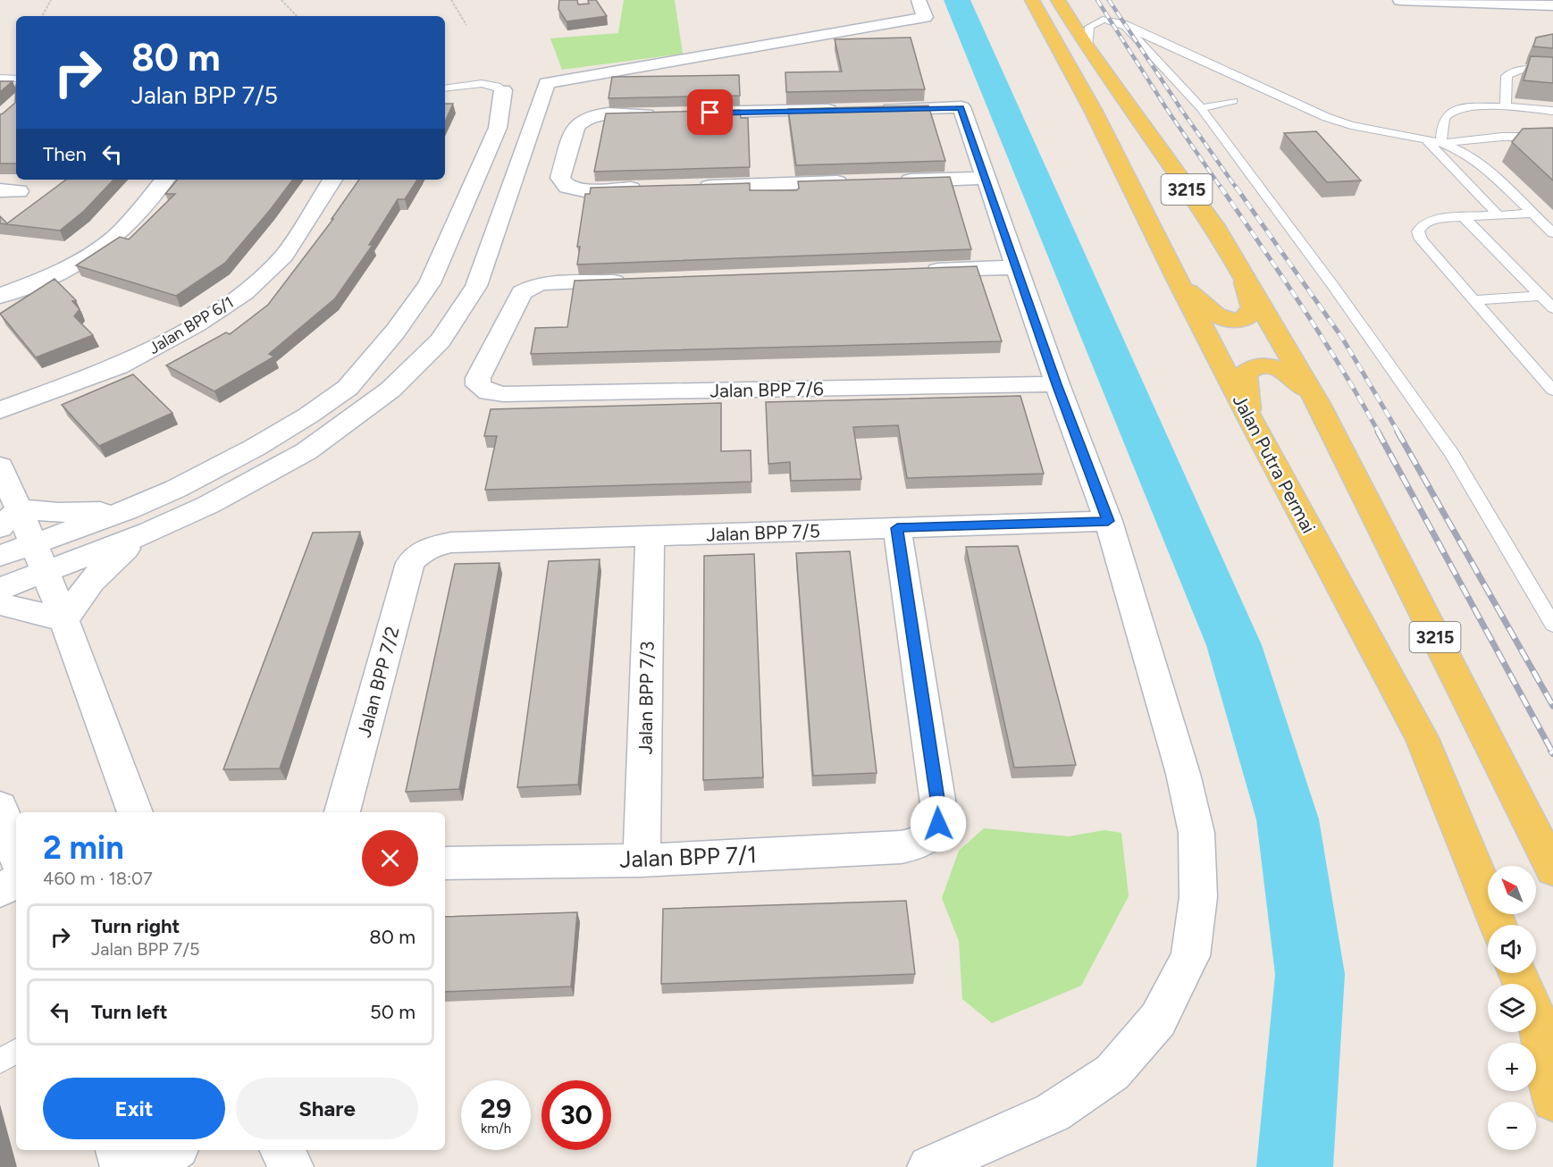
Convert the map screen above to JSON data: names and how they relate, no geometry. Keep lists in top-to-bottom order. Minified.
{"streets":{"main road":["3215","Jalan Putra Permai"],"street":["Jalan BPP 6/1","Jalan BPP 7/6","Jalan BPP 7/5","Jalan BPP 7/2","Jalan BPP 7/3","Jalan BPP 7/1"]},"crossings":[["Jalan BPP 7/5","Jalan BPP 7/2"],["Jalan BPP 7/5","Jalan BPP 7/3"],["Jalan BPP 7/5","Jalan BPP 7/1"],["Jalan BPP 7/3","Jalan BPP 7/1"]],"north":"top left","page":{"turn":["80 m","Jalan BPP 7/5"],"then":"Then","heading":["2 min","460 m · 18:07"],"map_buttons":["+","−"],"list":[{"name":"Turn right","note":"Jalan BPP 7/5","value":"80 m"},{"name":"Turn left","value":"50 m"}],"buttons":["Exit","Share"],"speed":"29 km/h","limit":"30"}}
